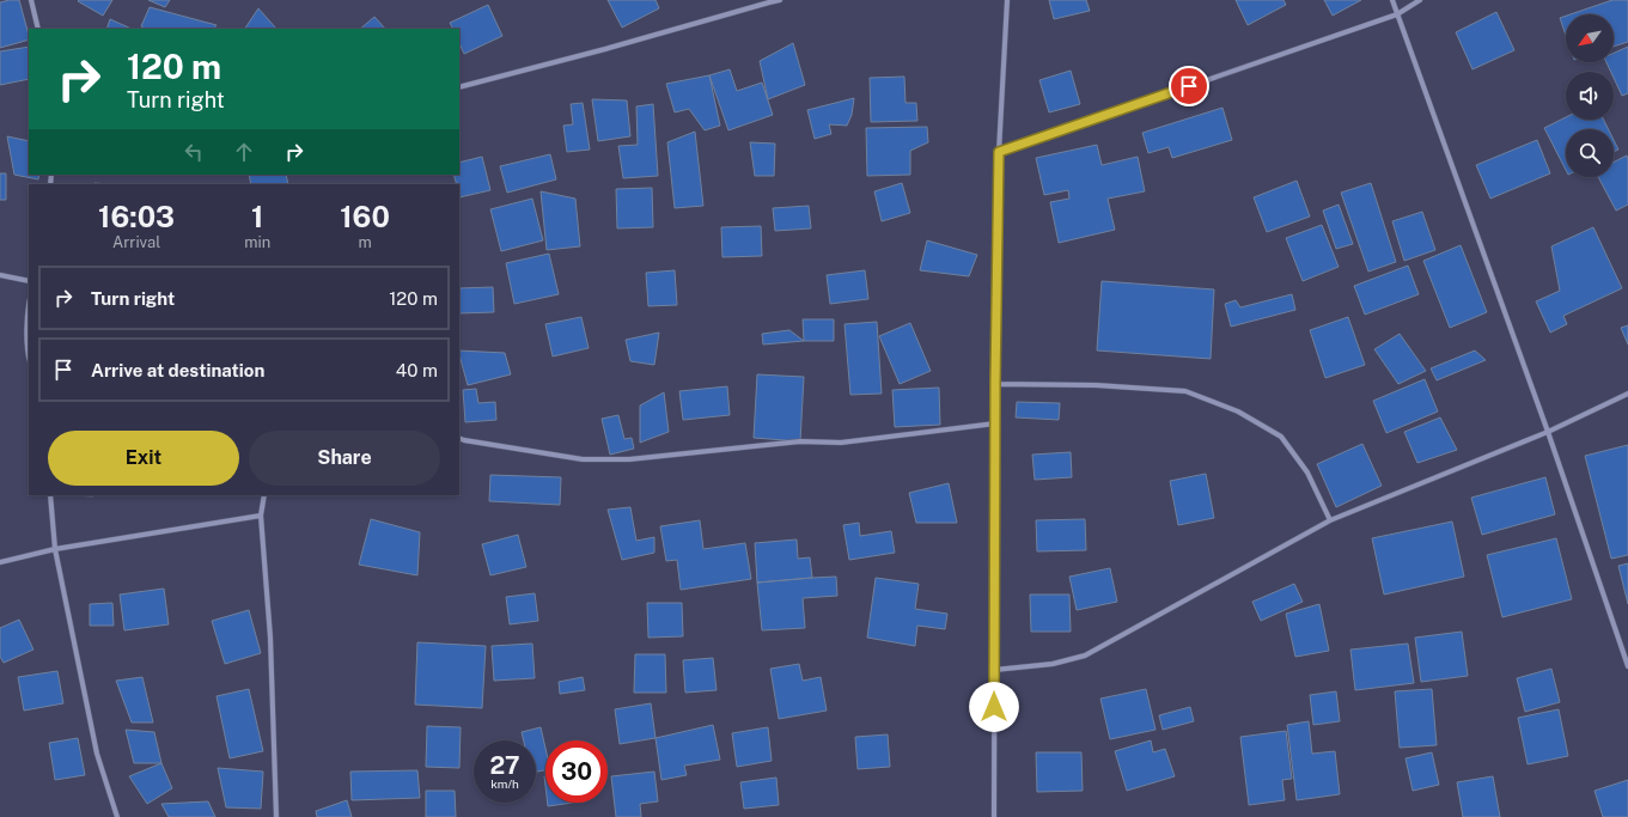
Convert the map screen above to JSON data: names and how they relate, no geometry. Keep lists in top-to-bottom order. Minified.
{"north":"bottom left","page":{"turn":["120 m","Turn right"],"eta":["16:03","Arrival","1","min","160","m"],"list":[{"name":"Turn right","value":"120 m"},{"name":"Arrive at destination","value":"40 m"}],"buttons":["Exit","Share"],"speed":"27 km/h","limit":"30"}}
